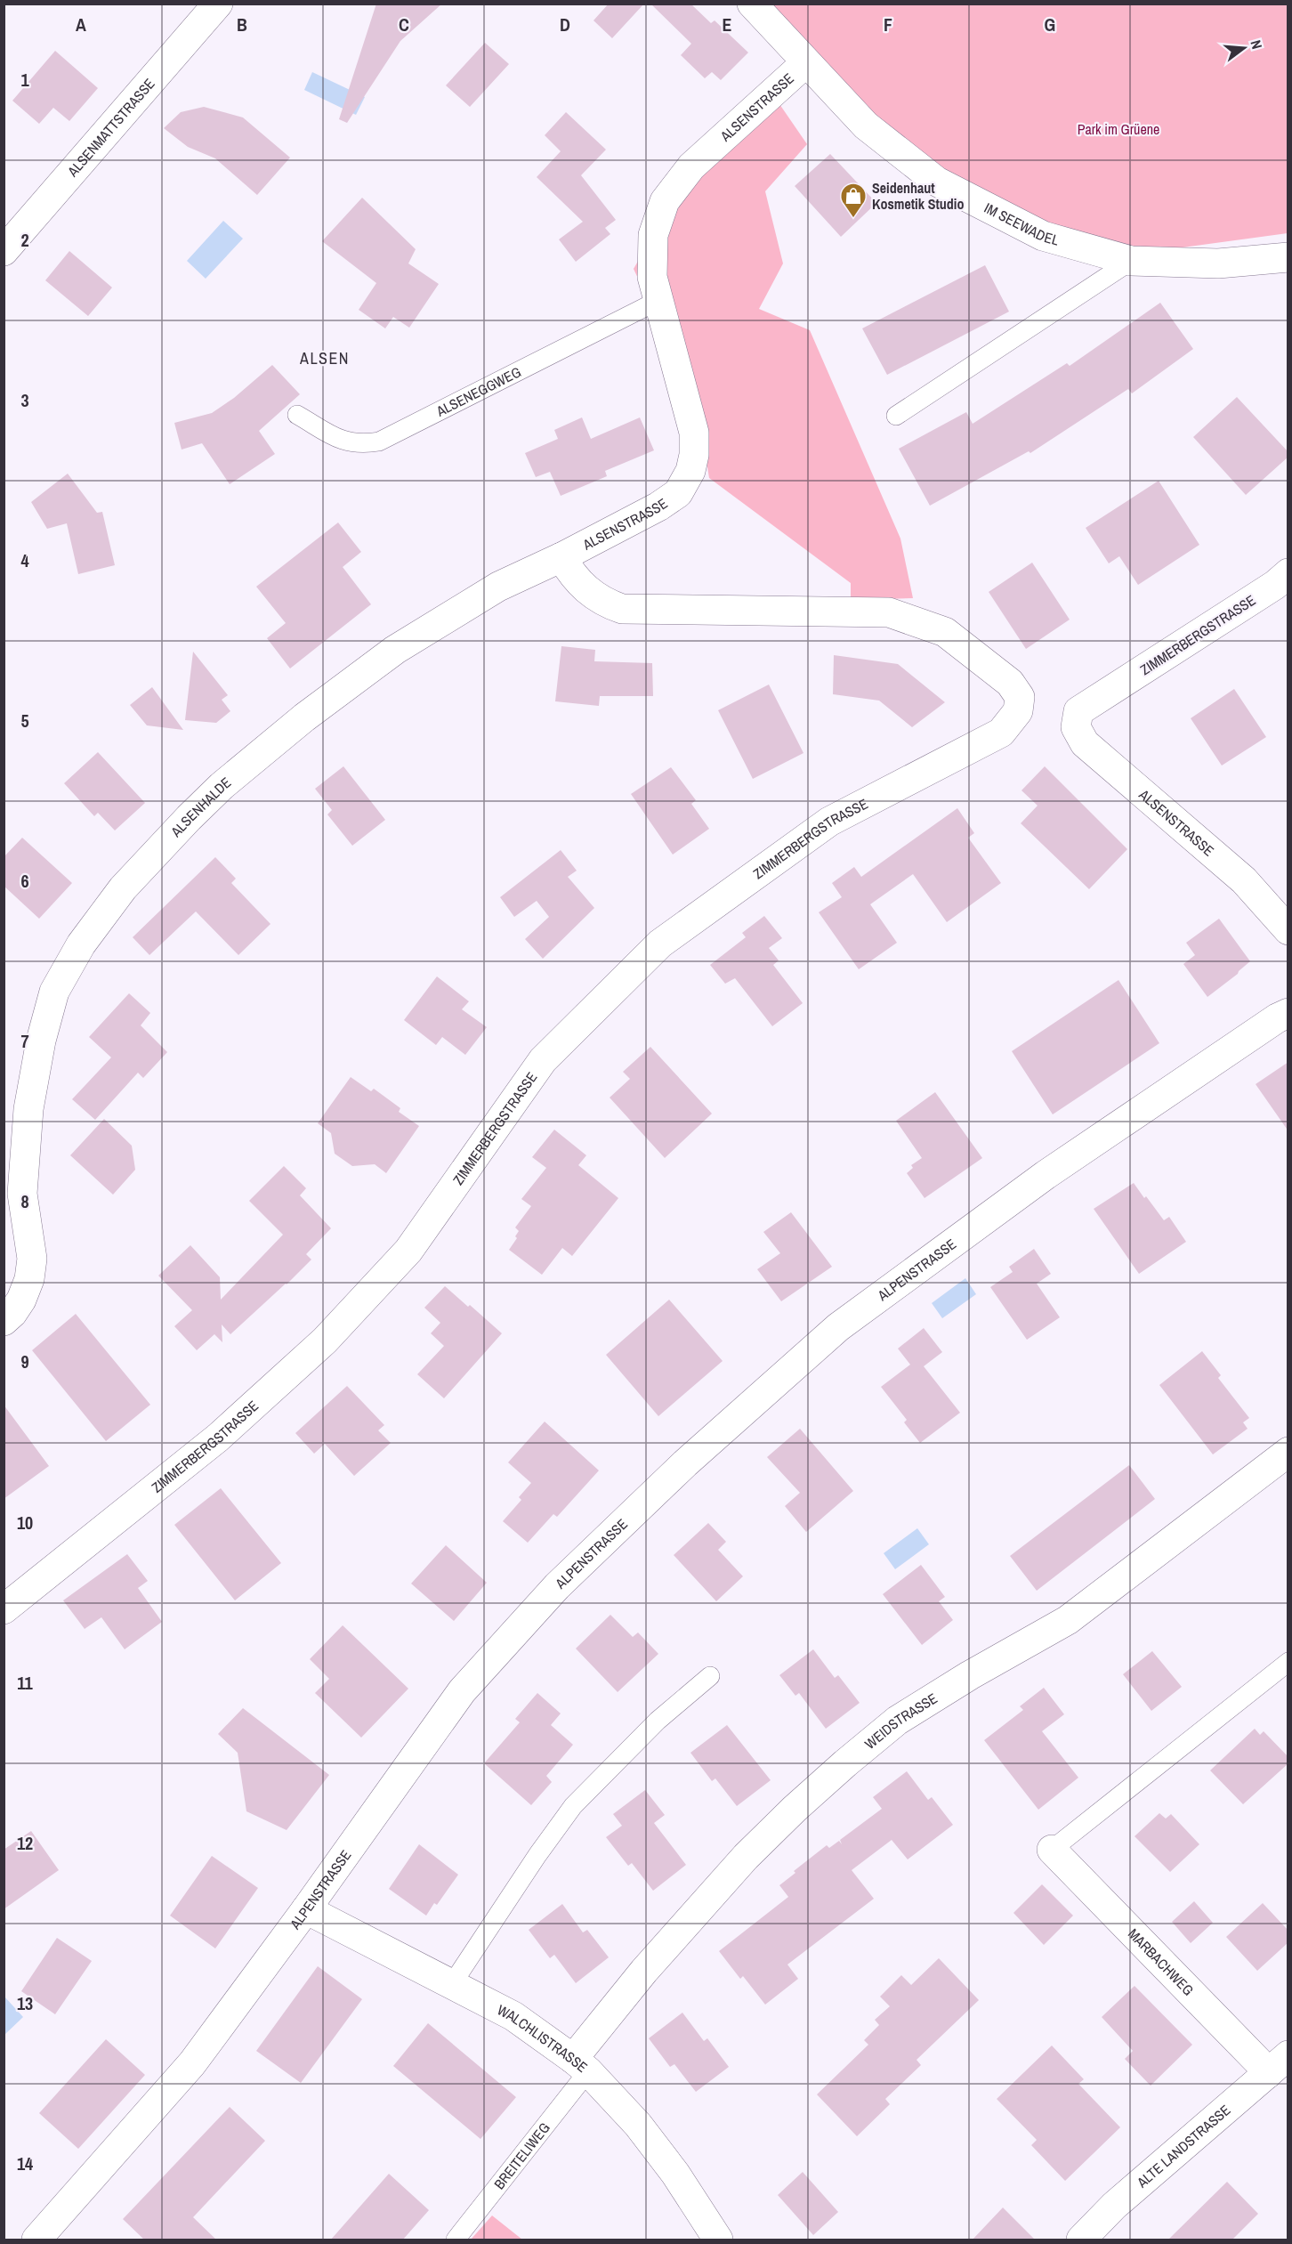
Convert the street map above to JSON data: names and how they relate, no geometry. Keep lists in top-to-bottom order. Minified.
{"streets":{"street":["ALSENSTRASSE","ALSENMATTSTRASSE","IM SEEWADEL","ZIMMERBERGSTRASSE","ALSENHALDE","ALPENSTRASSE","WEIDSTRASSE","MARBACHWEG","WALCHLISTRASSE","ALTE LANDSTRASSE"],"lane":["ALSENEGGWEG","BREITELIWEG"]},"crossings":[["ALSENSTRASSE","IM SEEWADEL"],["ALSENSTRASSE","ALSENEGGWEG"],["ALSENSTRASSE","ZIMMERBERGSTRASSE"],["ALSENSTRASSE","ALSENHALDE"],["ZIMMERBERGSTRASSE","ALSENHALDE"],["ALPENSTRASSE","WALCHLISTRASSE"],["WEIDSTRASSE","WALCHLISTRASSE"],["WEIDSTRASSE","BREITELIWEG"],["MARBACHWEG","ALTE LANDSTRASSE"],["WALCHLISTRASSE","BREITELIWEG"]],"districts":["ALSEN"],"parks":["Park im Grüene"],"places":{"shop":["Seidenhaut Kosmetik Studio"]},"north":"right","grid":{"columns":["A","B","C","D","E","F","G"],"rows":["1","2","3","4","5","6","7","8","9","10","11","12","13","14"]}}
